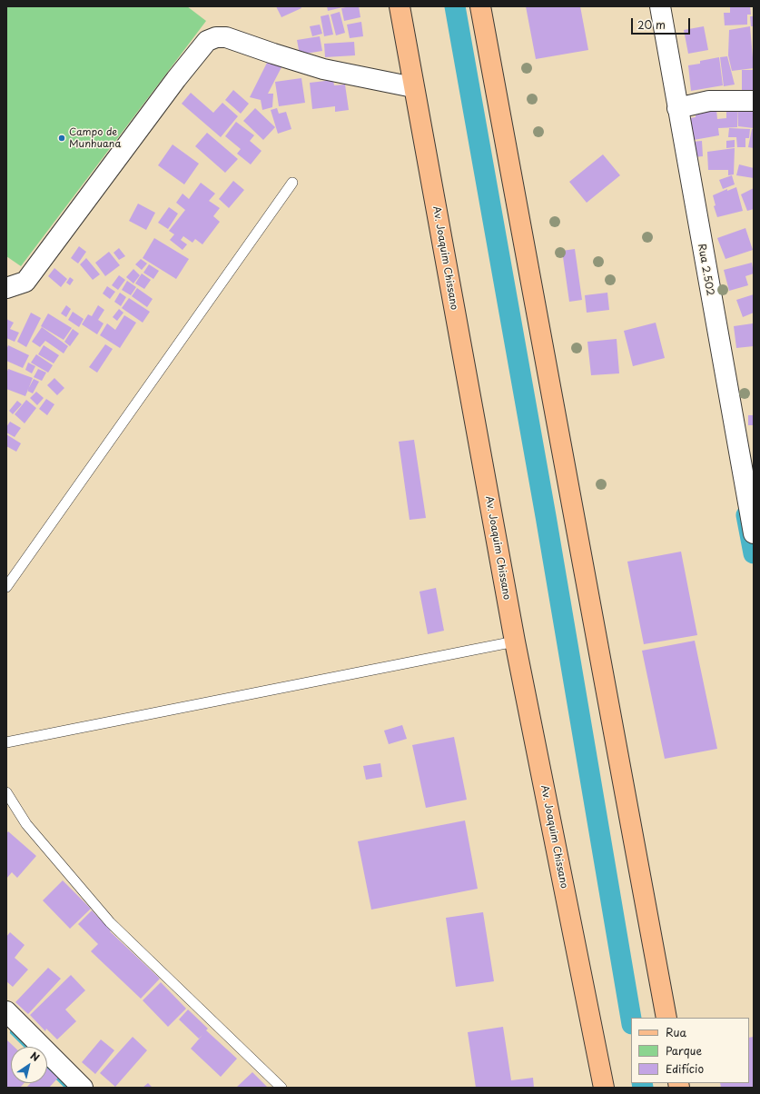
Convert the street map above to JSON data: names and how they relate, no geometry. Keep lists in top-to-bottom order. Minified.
{"streets":{"main road":["Av. Joaquim Chissano"],"street":["Rua 2.502"]},"places":["Campo de Munhuana"],"legend":["Rua","Parque","Edifício"],"scale_bar":"20 m","north":"top right"}
